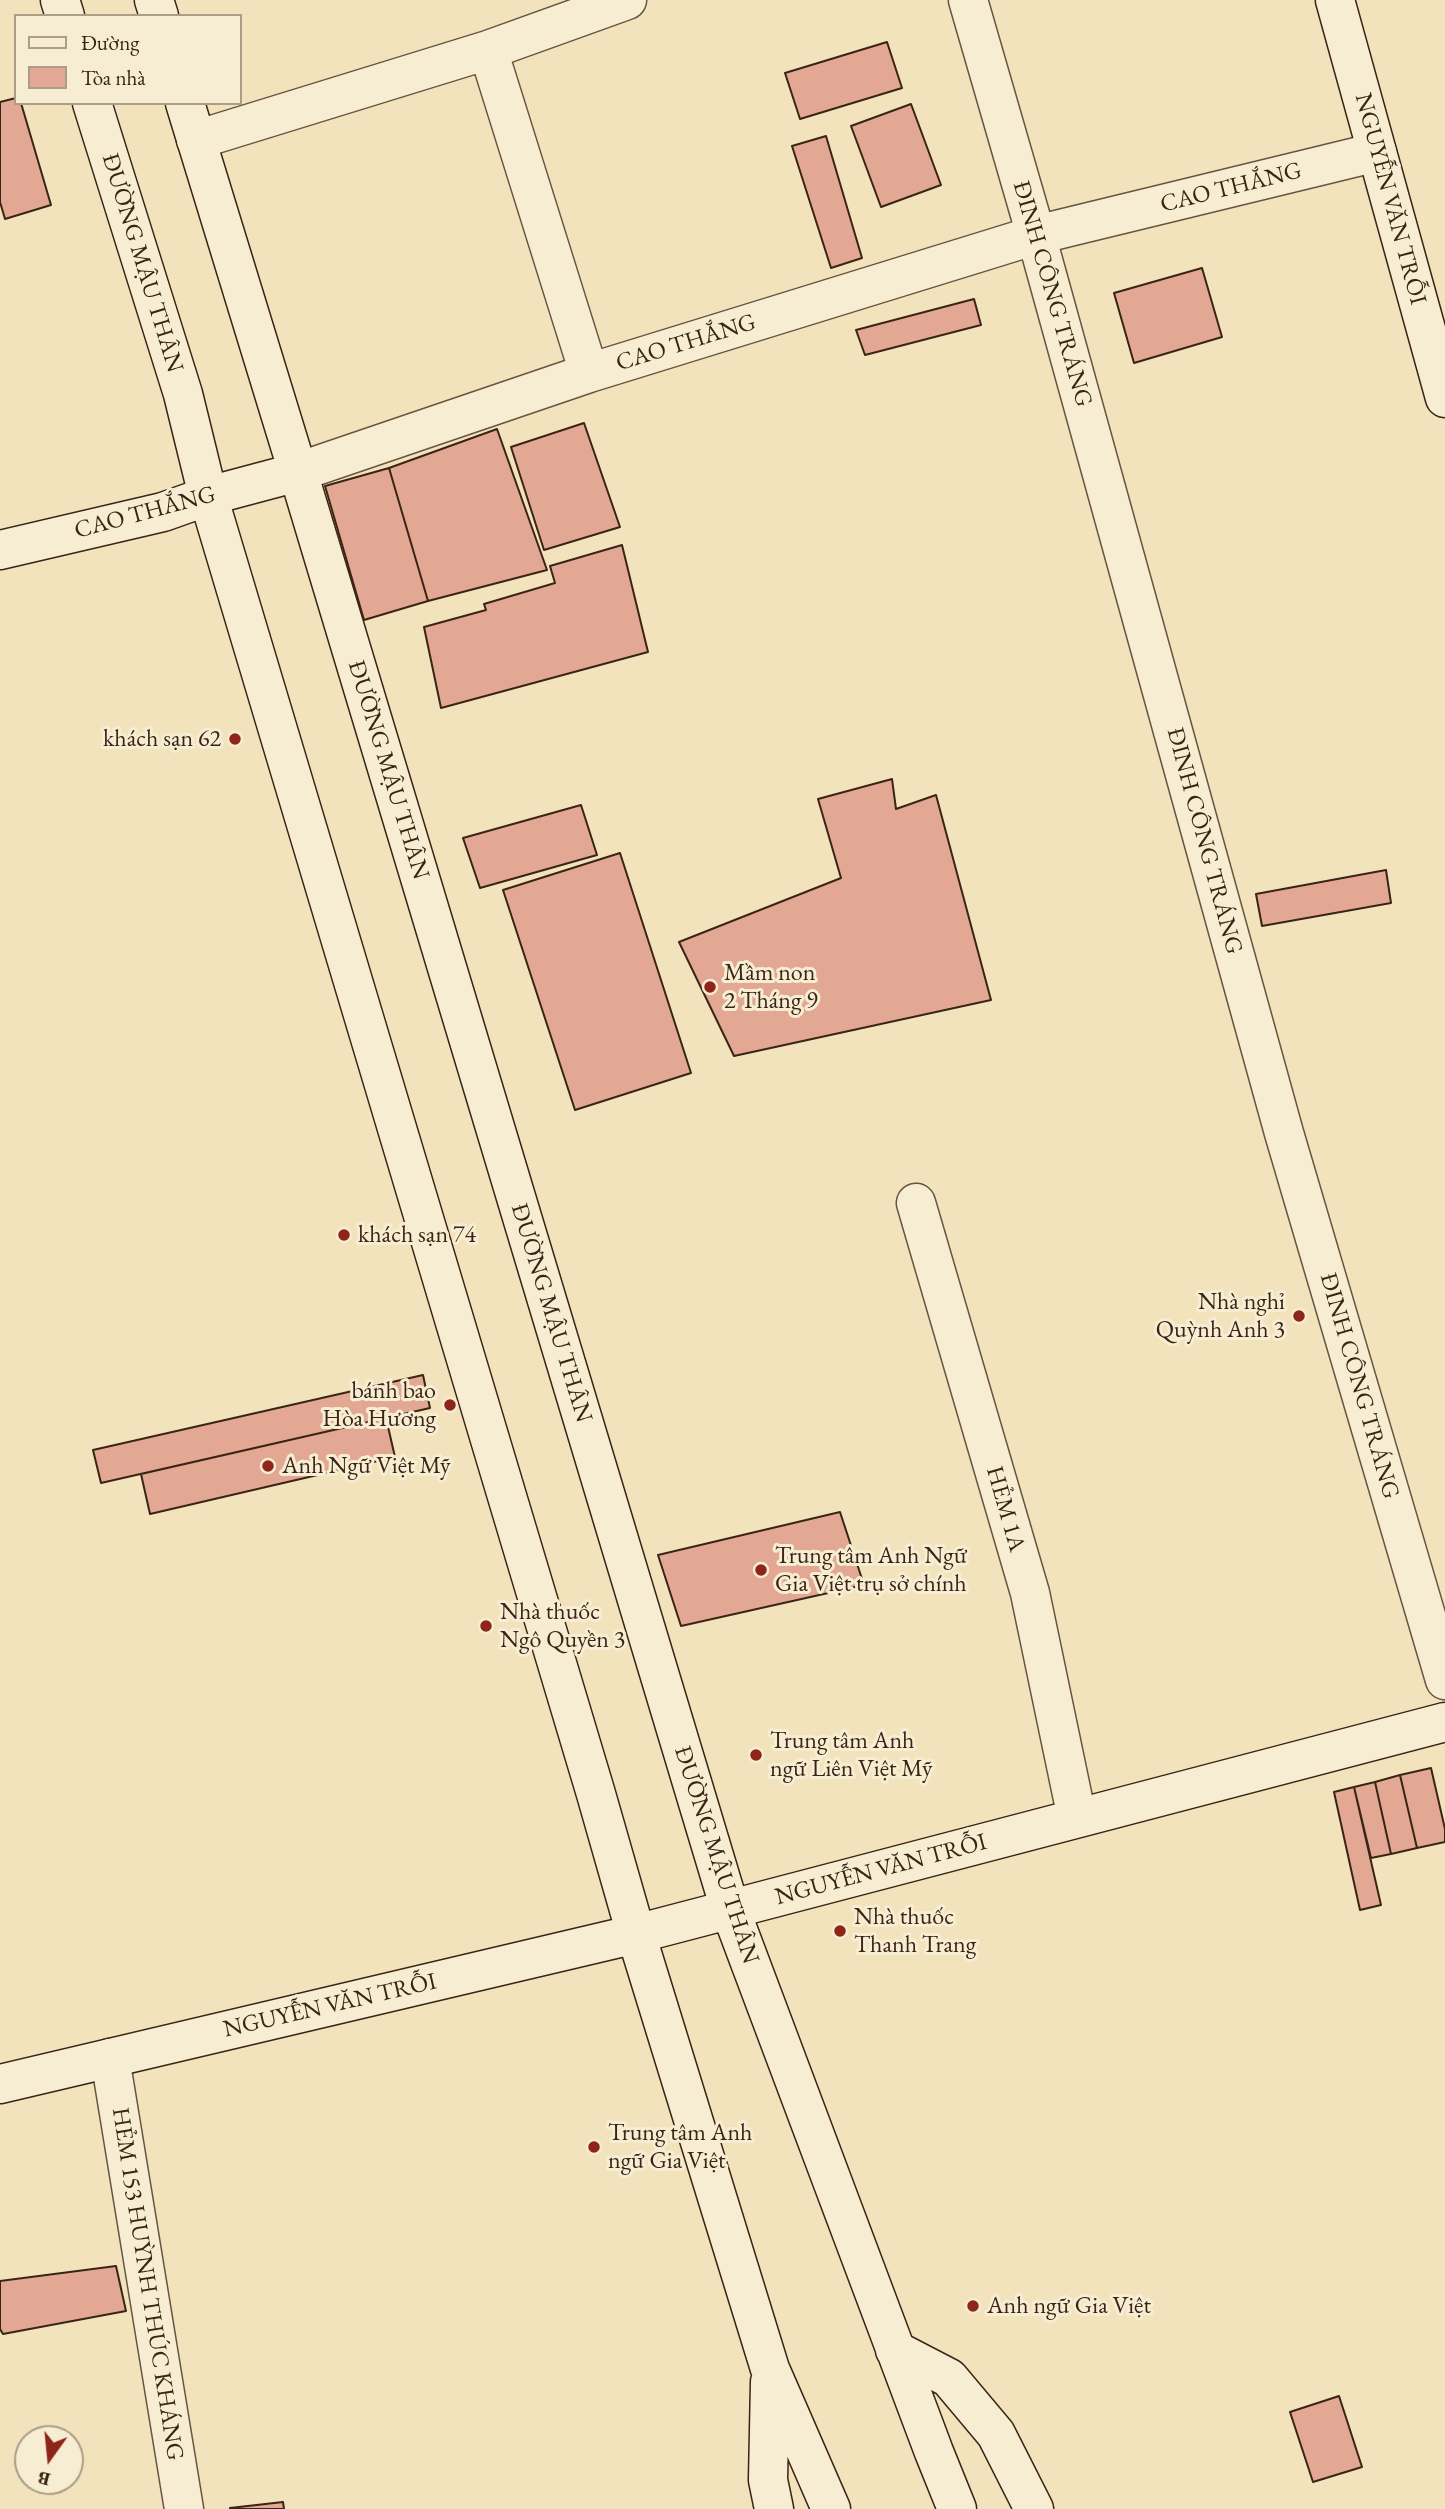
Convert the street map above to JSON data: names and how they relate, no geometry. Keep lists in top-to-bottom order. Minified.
{"streets":{"street":["CAO THẮNG","NGUYỄN VĂN TRỖI","ĐƯỜNG MẬU THÂN","ĐINH CÔNG TRÁNG","HẺM 1A","HẺM 153 HUỲNH THÚC KHÁNG"]},"crossings":[["CAO THẮNG","NGUYỄN VĂN TRỖI"],["CAO THẮNG","ĐƯỜNG MẬU THÂN"],["CAO THẮNG","ĐINH CÔNG TRÁNG"],["NGUYỄN VĂN TRỖI","ĐƯỜNG MẬU THÂN"],["NGUYỄN VĂN TRỖI","HẺM 1A"],["NGUYỄN VĂN TRỖI","HẺM 153 HUỲNH THÚC KHÁNG"]],"places":["khách sạn 62","Mầm non 2 Tháng 9","khách sạn 74","Nhà nghỉ Quỳnh Anh 3","bánh bao Hòa Hương","Anh Ngữ Việt Mỹ","Trung tâm Anh Ngữ Gia Việt trụ sở chính","Nhà thuốc Ngô Quyền 3","Trung tâm Anh ngữ Liên Việt Mỹ","Nhà thuốc Thanh Trang","Trung tâm Anh ngữ Gia Việt","Anh ngữ Gia Việt"],"legend":["Đường","Tòa nhà"],"north":"bottom"}
